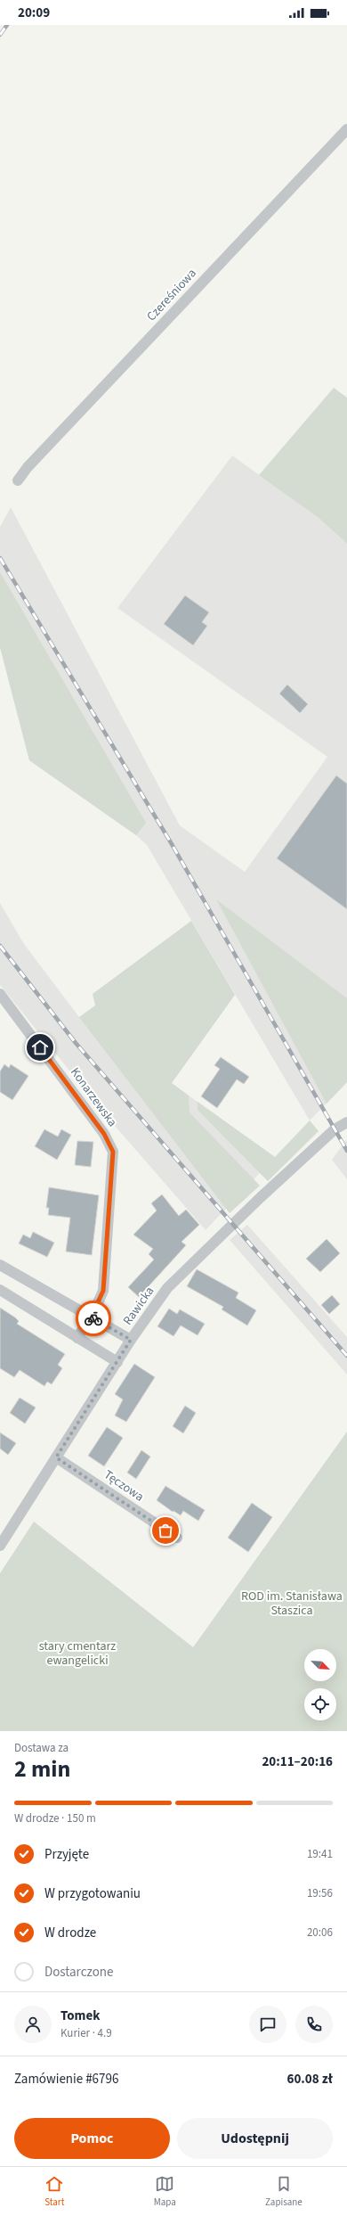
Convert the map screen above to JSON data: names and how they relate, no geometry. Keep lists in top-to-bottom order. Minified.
{"streets":{"street":["Czereśniowa","Konarzewska","Rawicka","Tęczowa"]},"crossings":[["Rawicka","Tęczowa"]],"parks":["ROD im. Stanisława Staszica","stary cmentarz ewangelicki"],"north":"bottom right","page":{"status":"20:09","heading":["2 min","Dostawa za","20:11–20:16"],"panel":["Tomek","Kurier · 4.9","Zamówienie #6796","60.08 zł"],"bar":"W drodze · 150 m","list":[["Przyjęte","19:41"],["W przygotowaniu","19:56"],["W drodze","20:06"],"Dostarczone"],"buttons":["Pomoc","Udostępnij"],"tabs":["Start","Mapa","Zapisane"]}}
